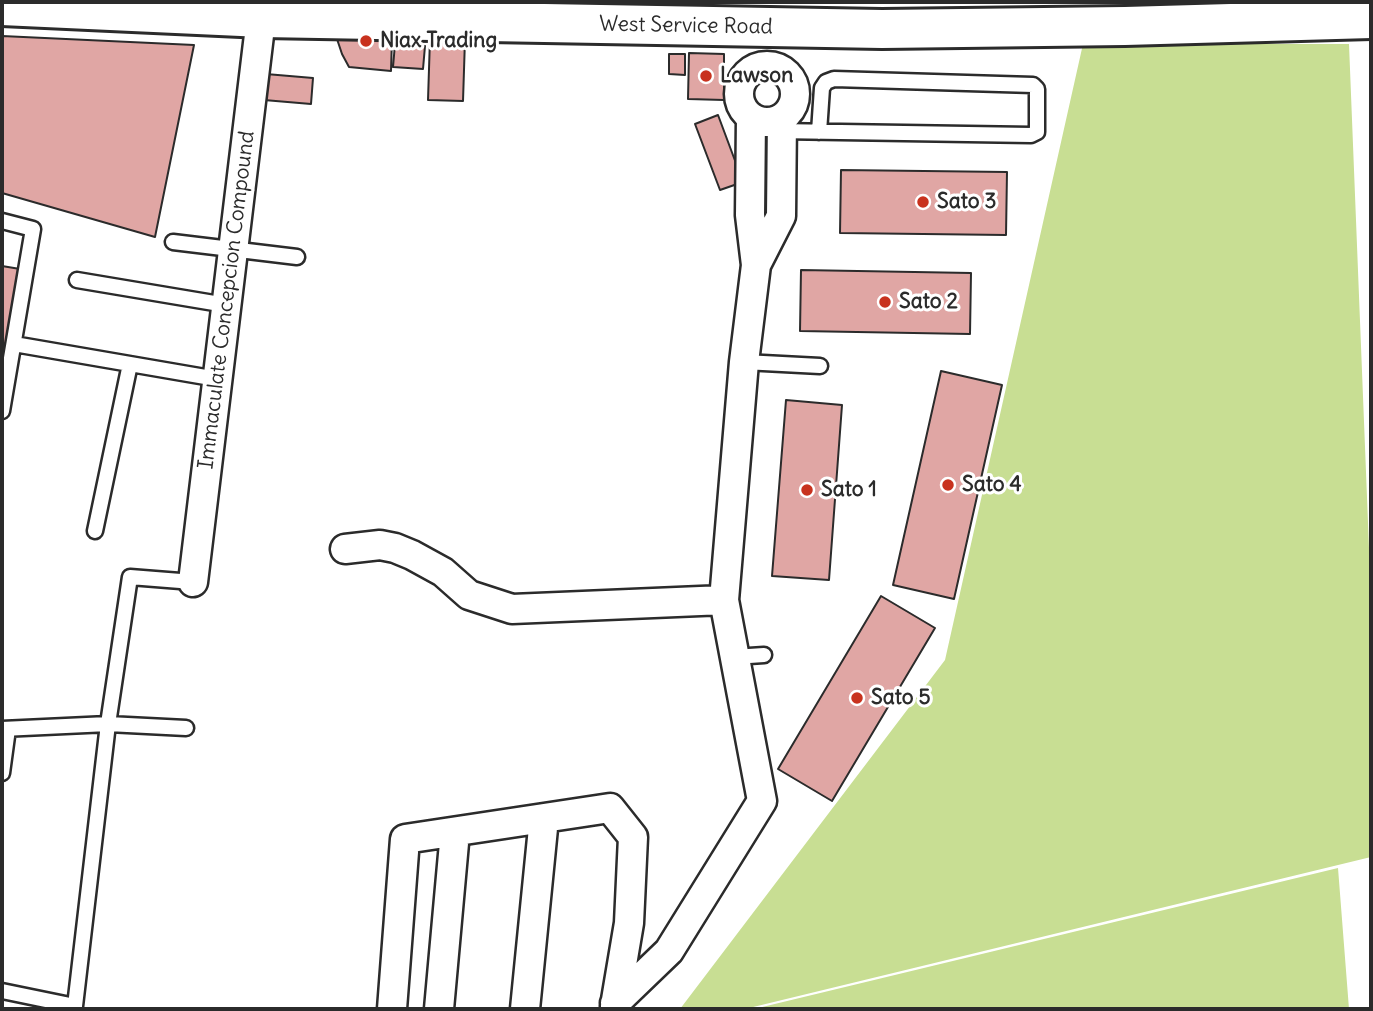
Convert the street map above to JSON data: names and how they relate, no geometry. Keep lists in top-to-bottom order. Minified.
{"streets":{"main road":["West Service Road"],"street":["Immaculate Concepcion Compound"]},"crossings":[["West Service Road","Immaculate Concepcion Compound"]],"places":["Niax Trading","Lawson","Sato 3","Sato 2","Sato 4","Sato 1","Sato 5"]}
